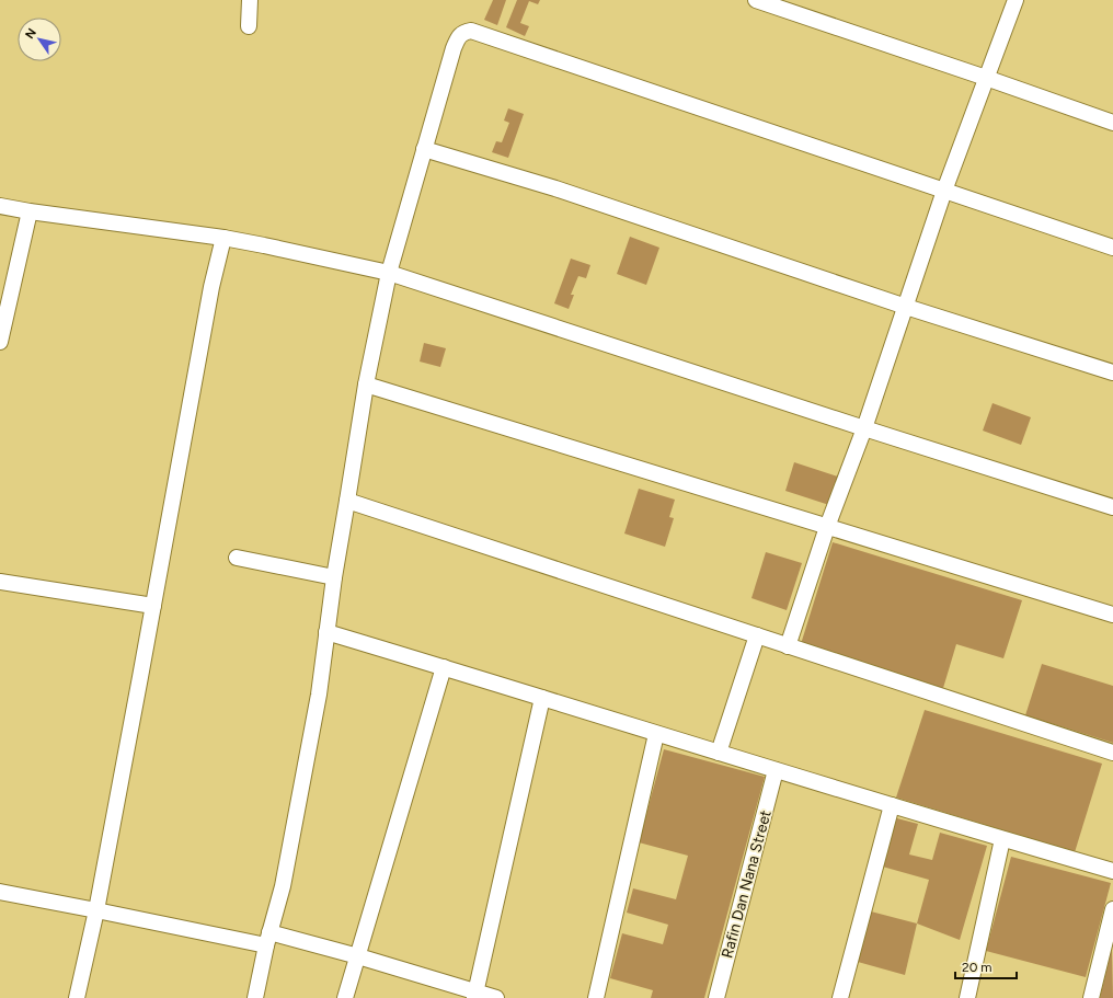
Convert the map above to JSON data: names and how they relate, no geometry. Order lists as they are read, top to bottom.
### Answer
{
  "streets": {
    "street": ["Rafin Dan Nana Street"]
  },
  "scale_bar": "20 m",
  "north": "top left"
}
